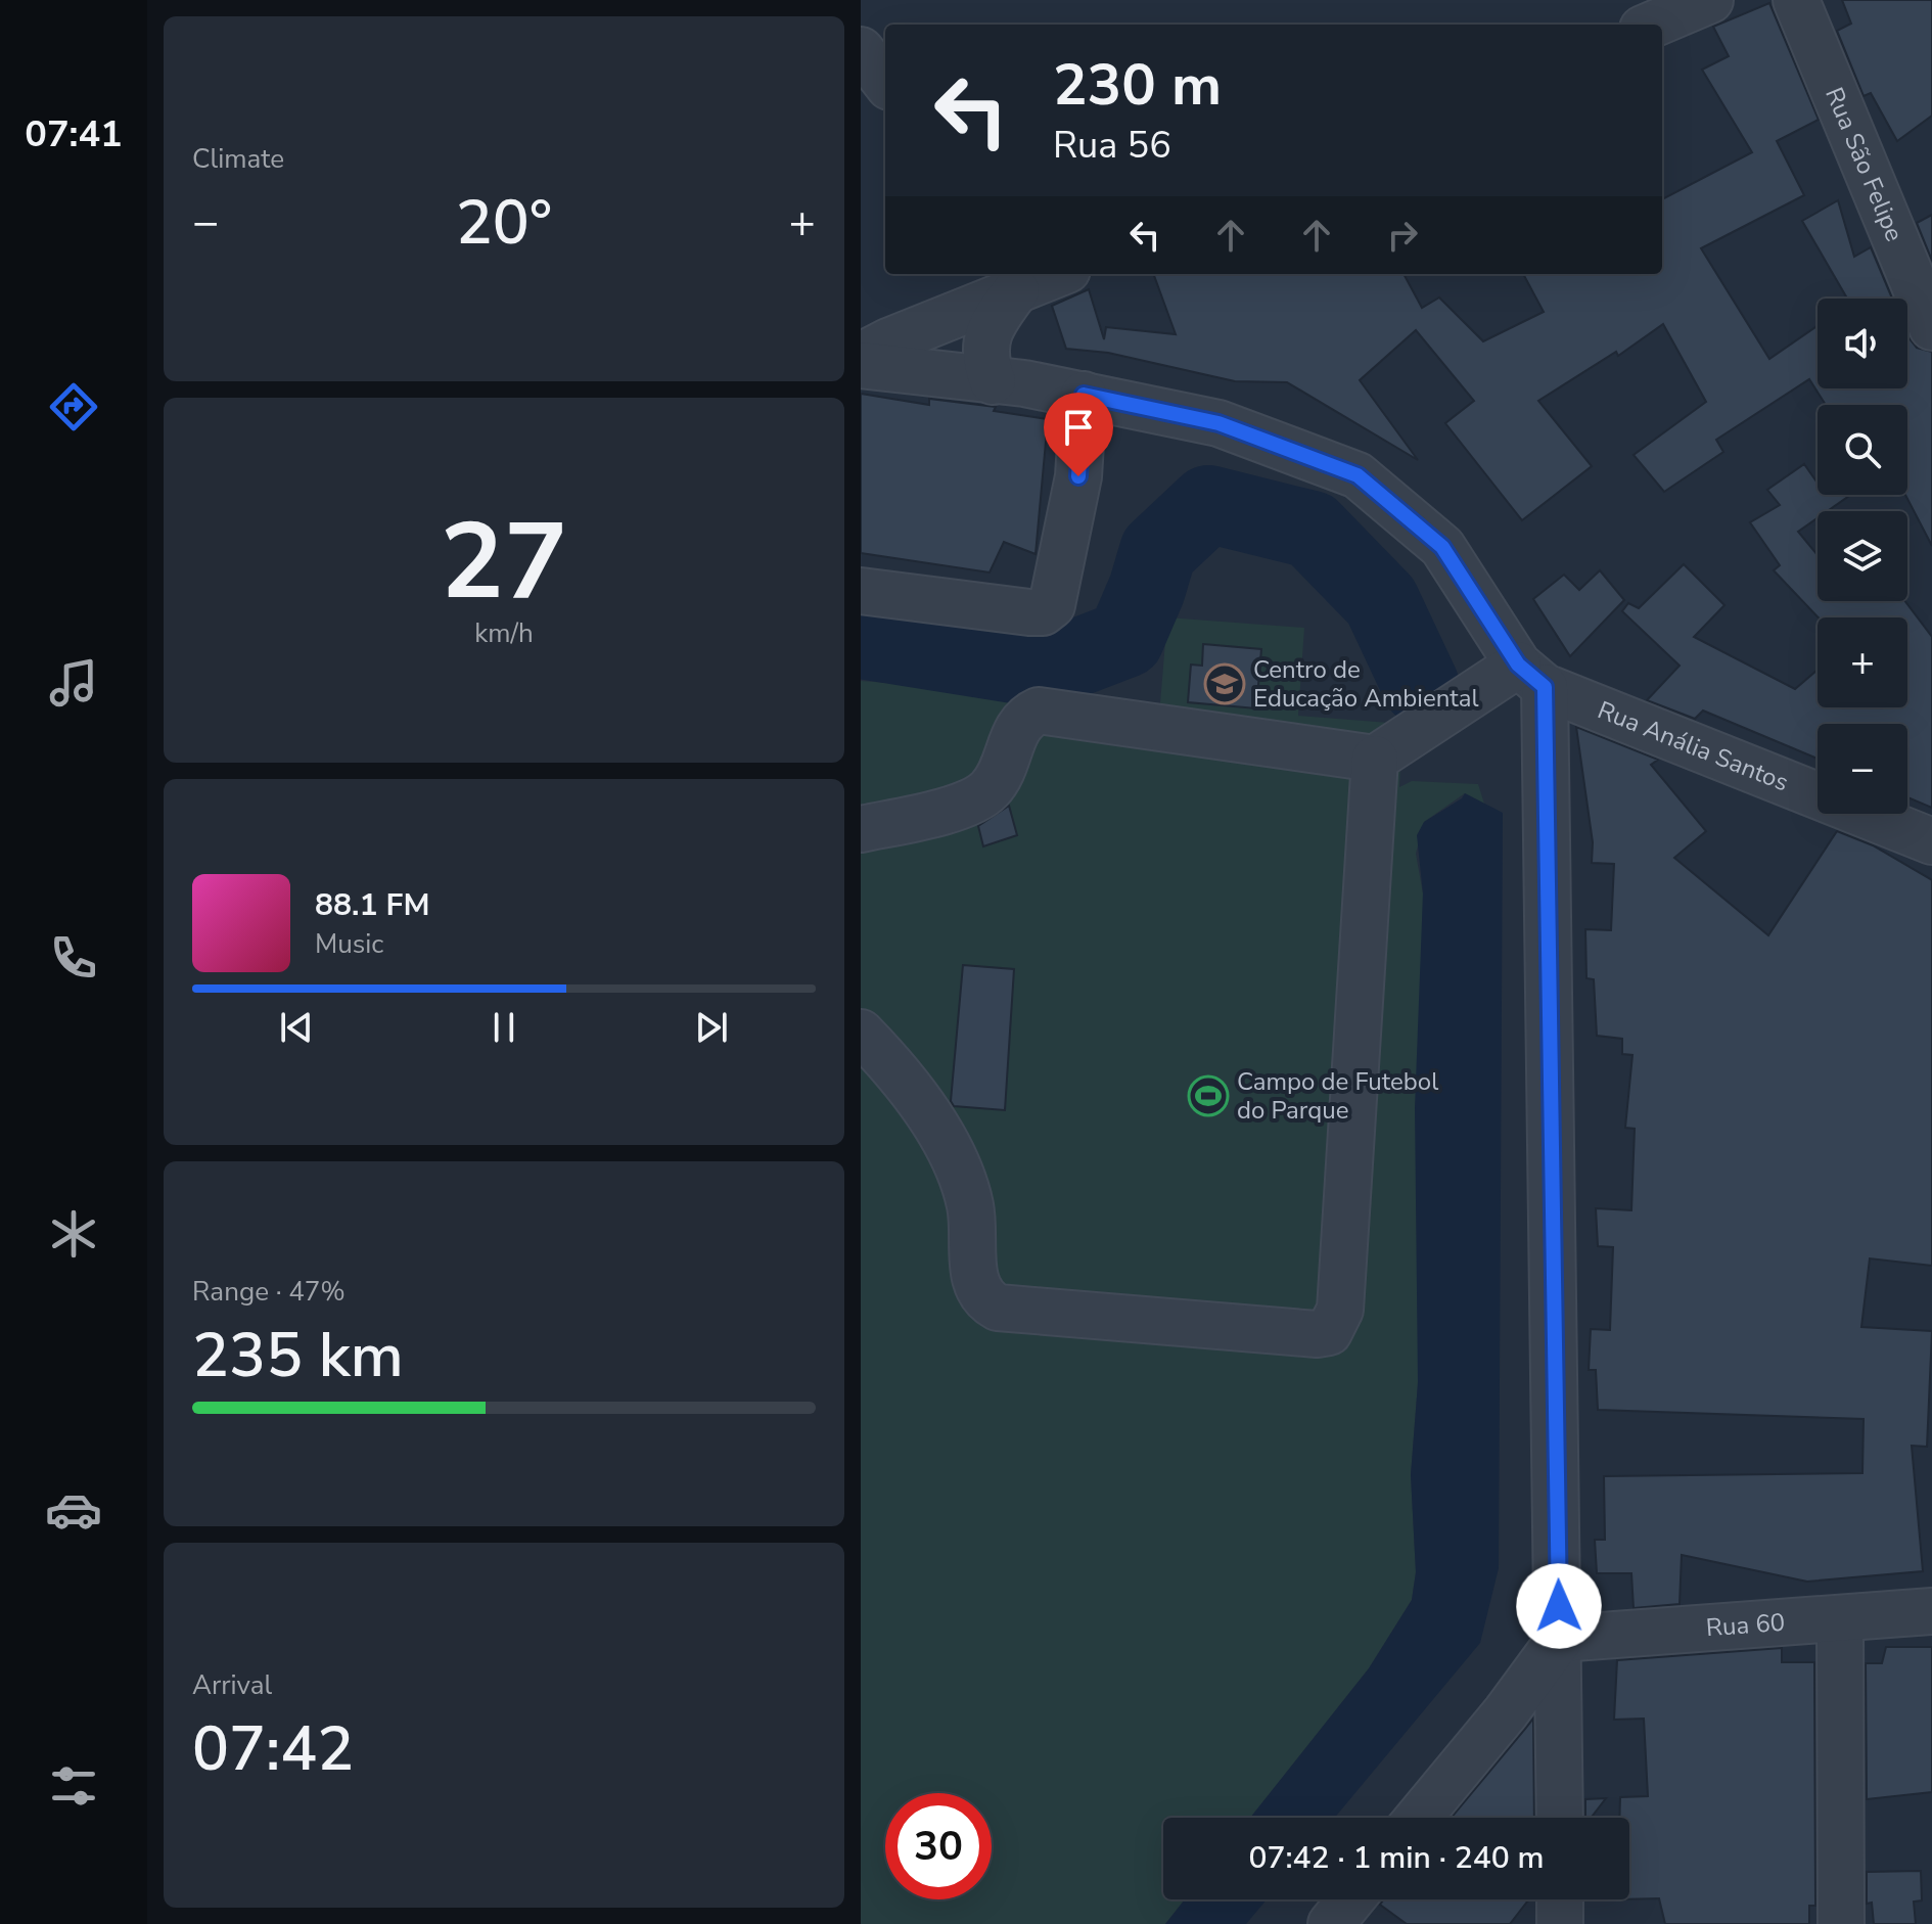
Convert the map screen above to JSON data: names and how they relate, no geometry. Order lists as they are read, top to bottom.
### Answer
{
  "streets": {
    "street": ["Rua São Felipe", "Rua Anália Santos", "Rua 60"]
  },
  "places": {
    "school or university": ["Centro de Educação Ambiental"],
    "sports": ["Campo de Futebol do Parque"]
  },
  "page": {
    "tabs": "07:41",
    "tile": [
      "Climate",
      ["27", "km/h"],
      ["Range · 47%", "235 km"],
      ["Arrival", "07:42"]
    ],
    "turn": ["230 m", "Rua 56"],
    "heat": ["−", "20°", "+"],
    "map_buttons": ["+", "−"],
    "song": ["88.1 FM", "Music"],
    "limit": "30",
    "trip": "07:42 · 1 min · 240 m"
  }
}
